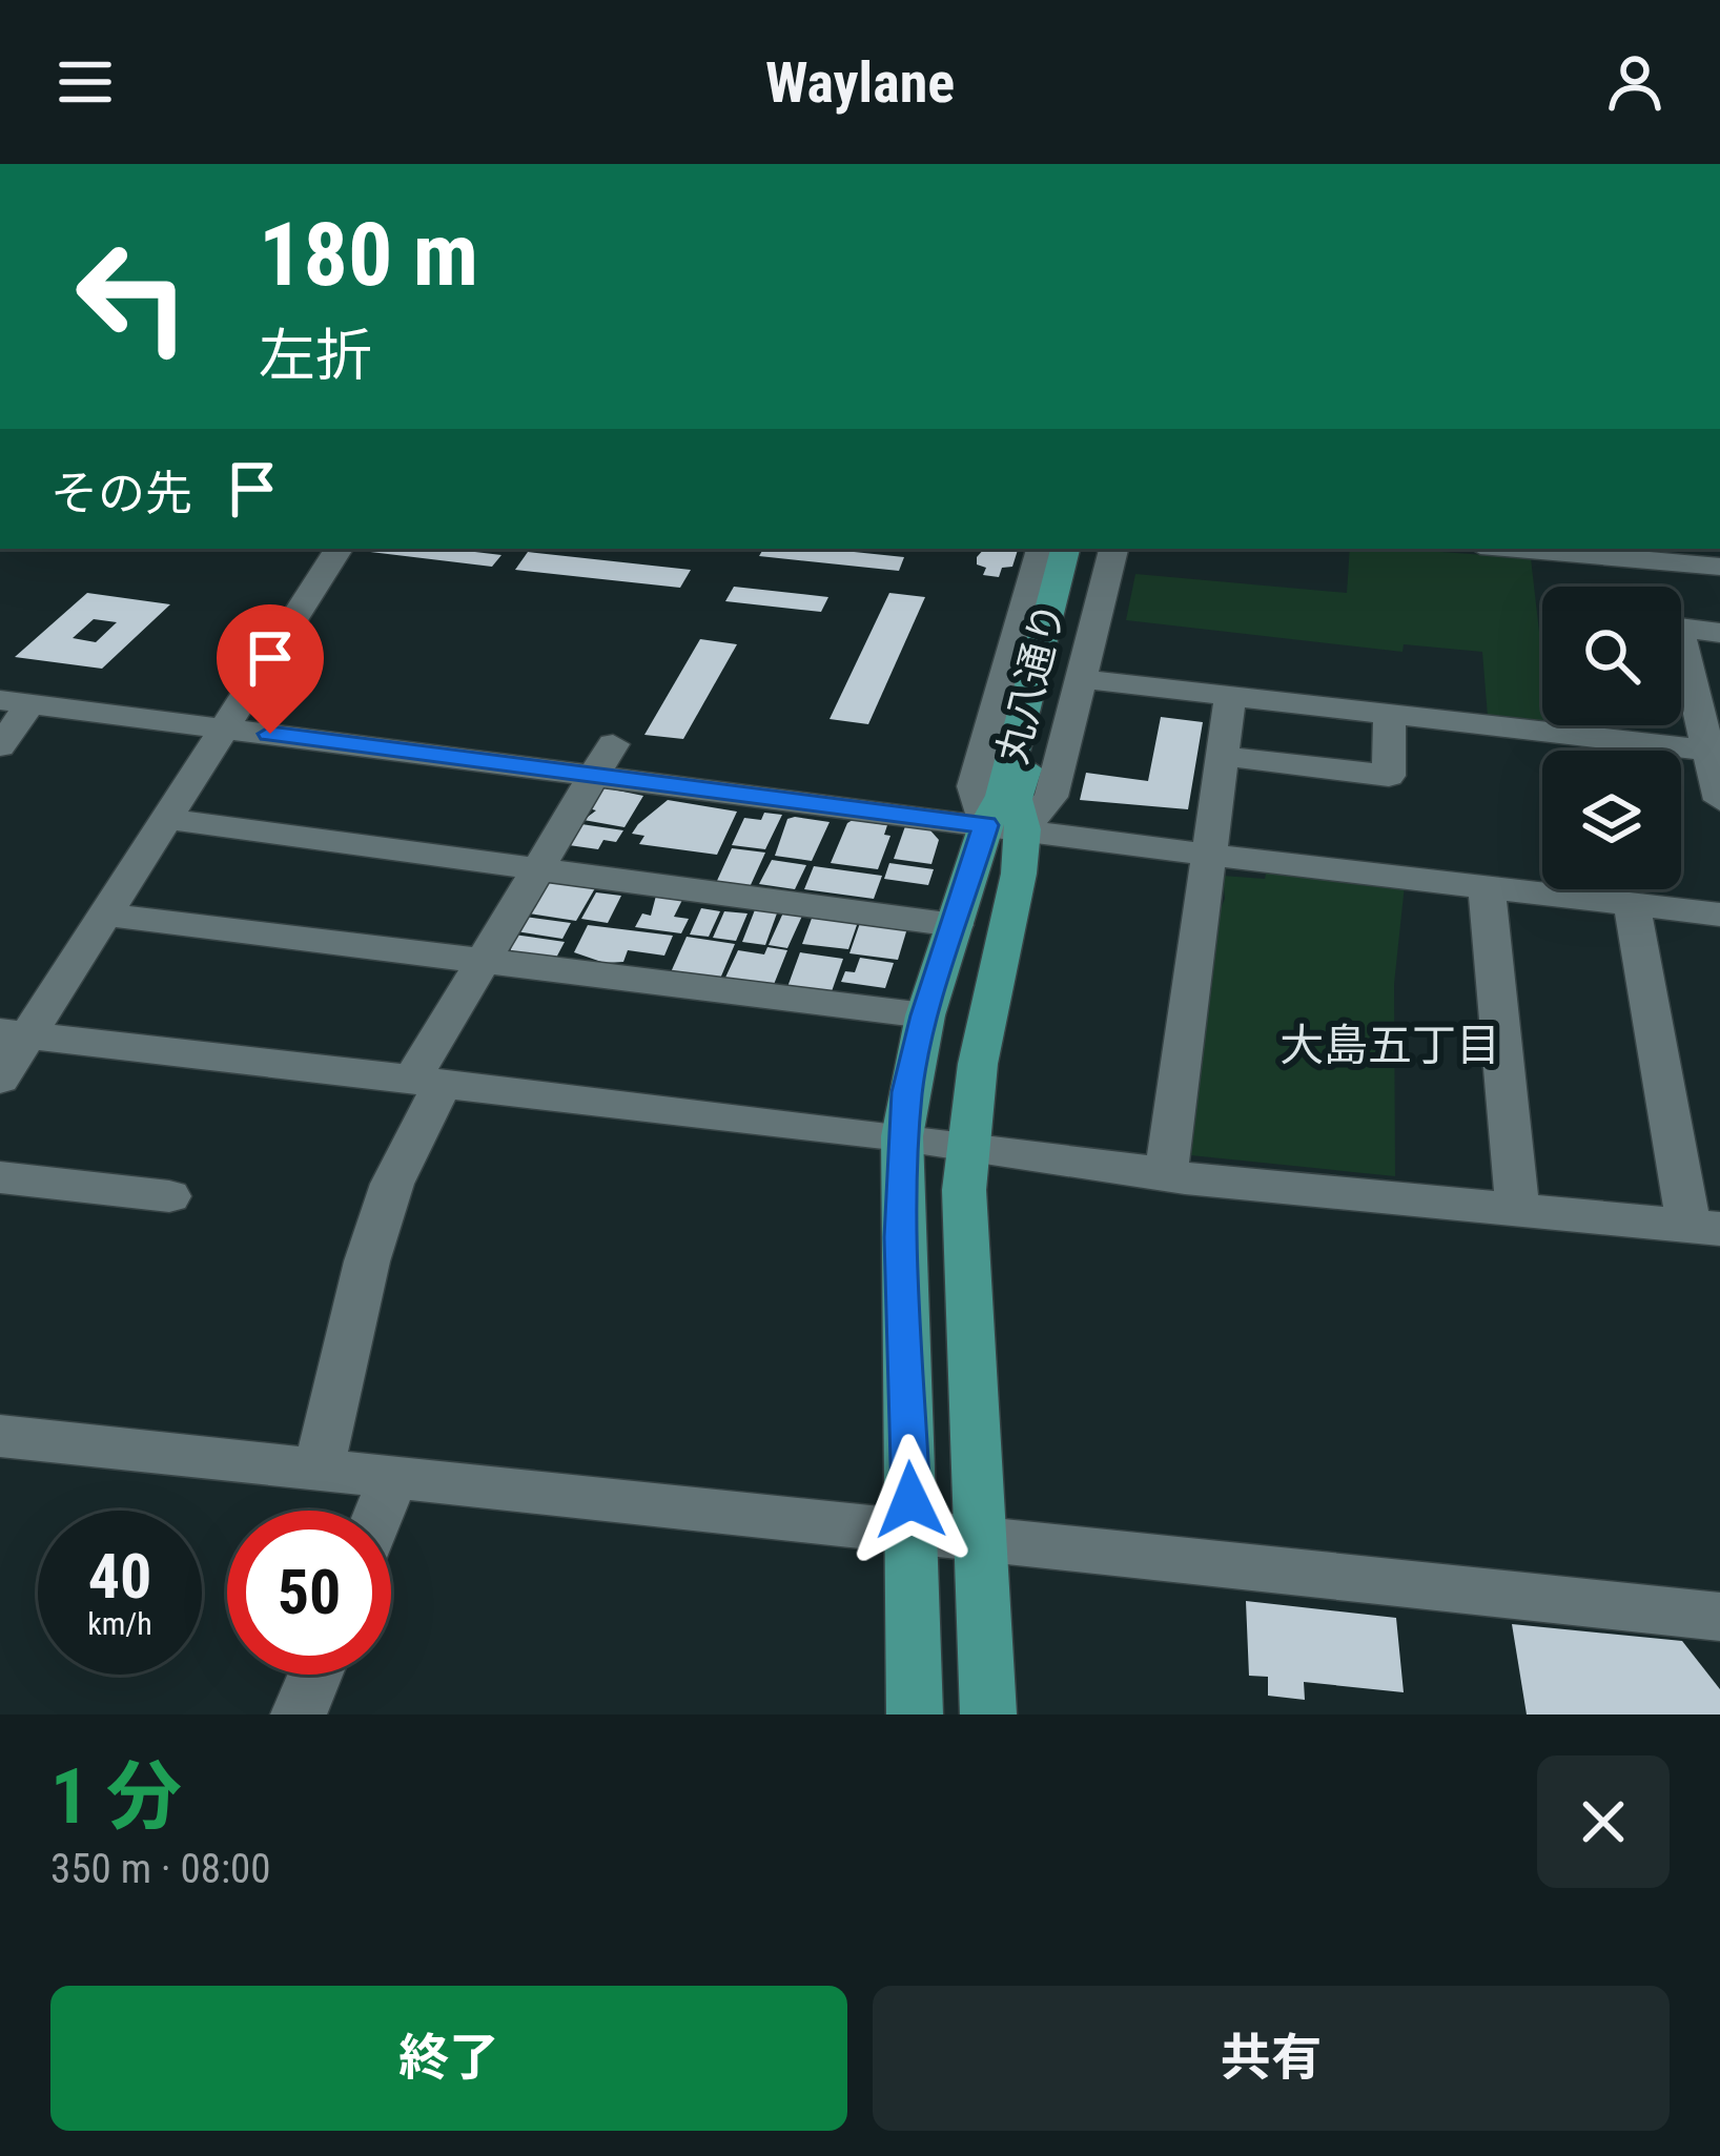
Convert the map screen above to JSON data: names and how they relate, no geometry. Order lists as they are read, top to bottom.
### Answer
{
  "streets": {
    "main road": ["丸八通り"]
  },
  "districts": ["大島五丁目"],
  "page": {
    "header": "Waylane",
    "turn": ["180 m", "左折"],
    "then": "その先",
    "speed": "40 km/h",
    "limit": "50",
    "heading": ["1 分", "350 m · 08:00"],
    "buttons": ["終了", "共有"]
  }
}
